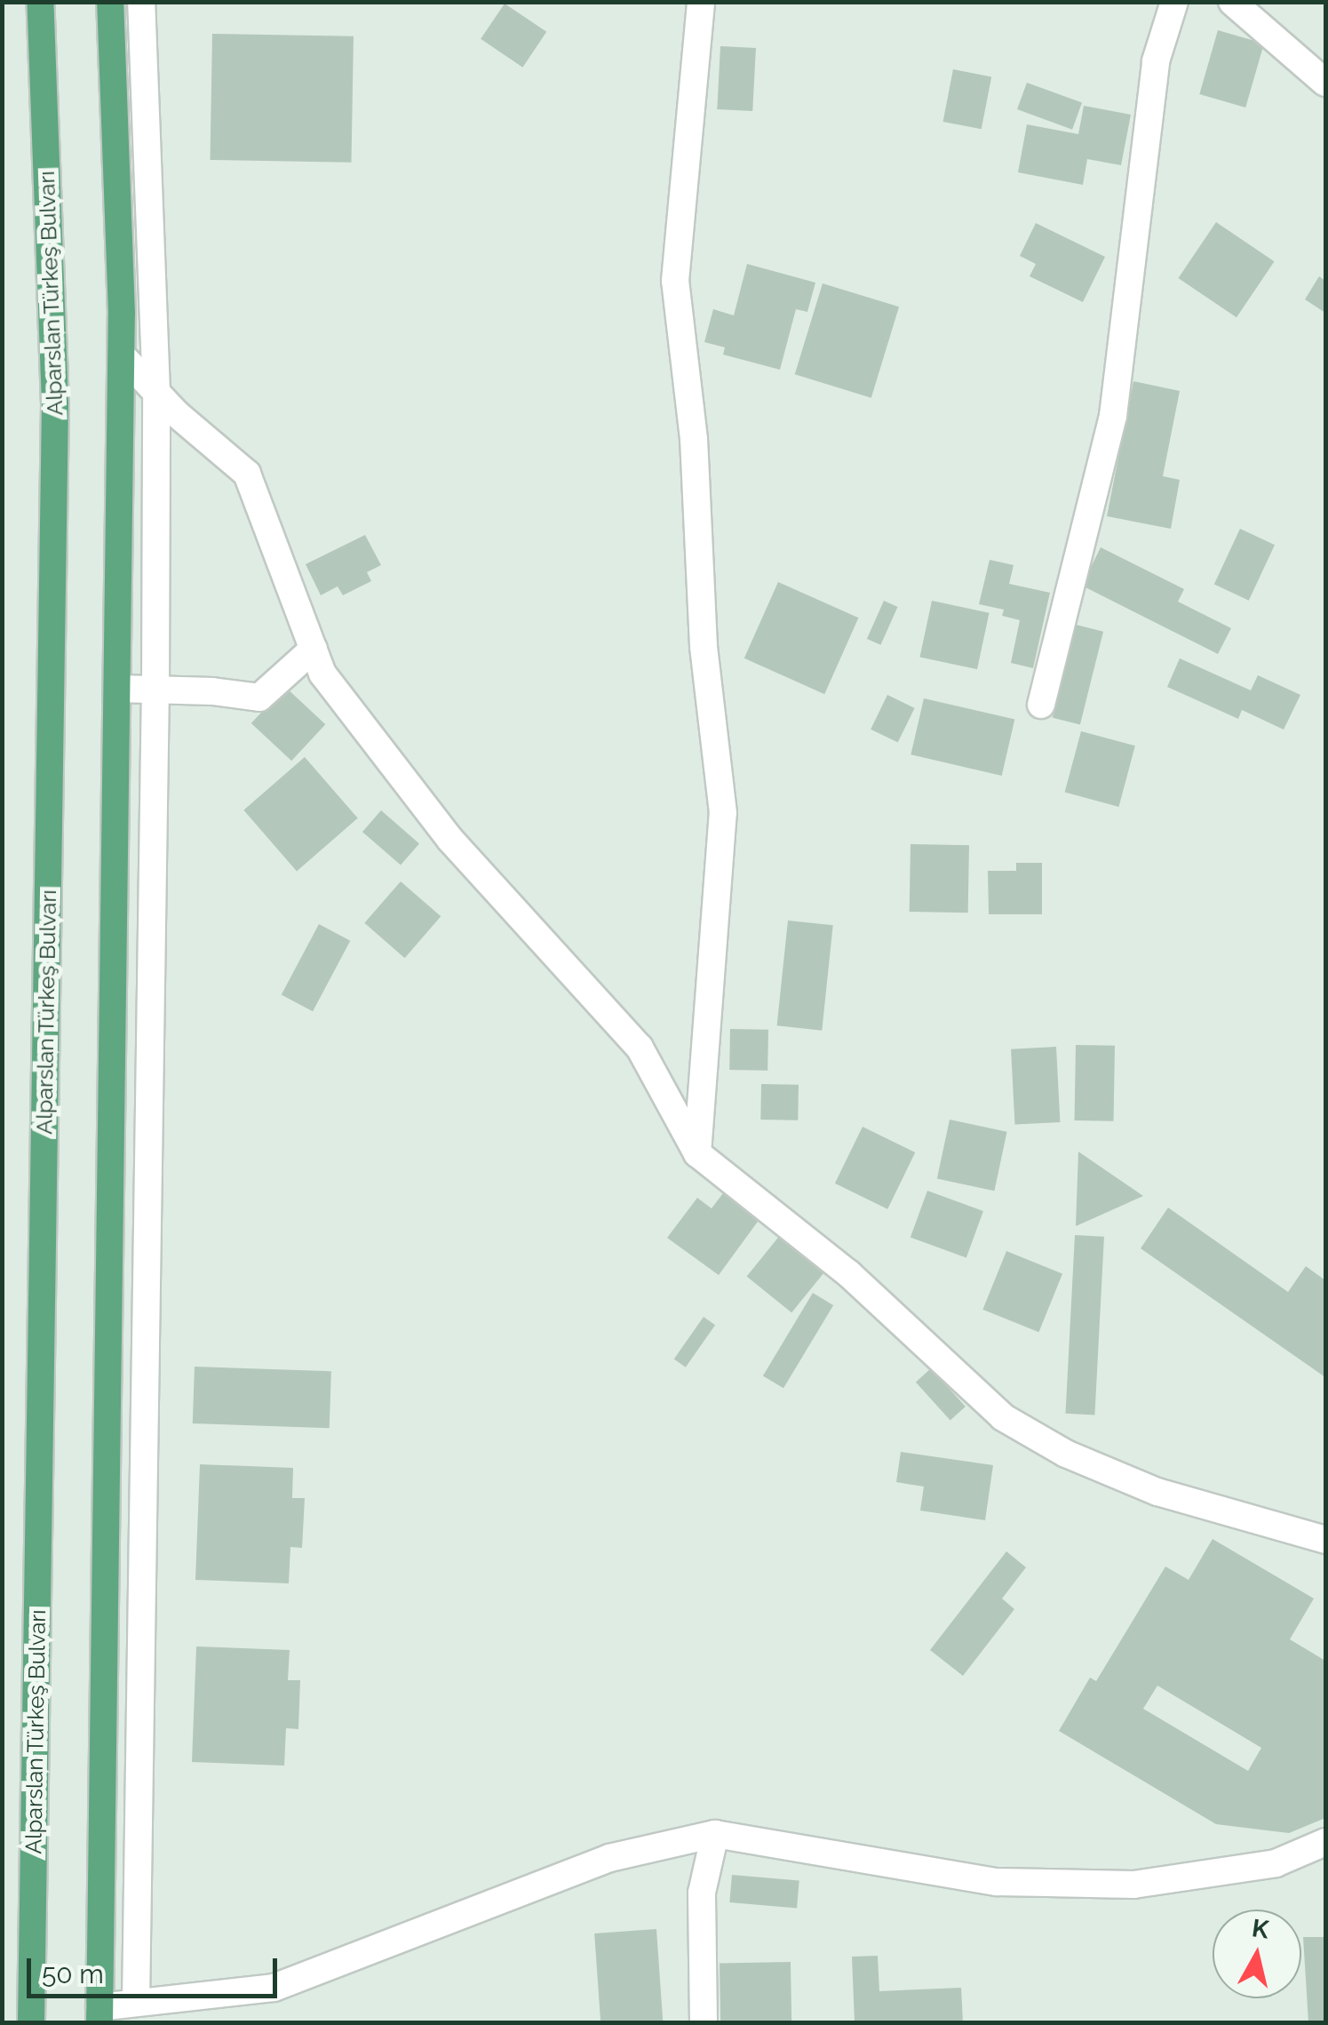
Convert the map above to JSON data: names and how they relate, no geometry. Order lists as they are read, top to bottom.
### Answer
{
  "streets": {
    "main road": ["Alparslan Türkeş Bulvarı"]
  },
  "scale_bar": "50 m",
  "north": "top"
}
